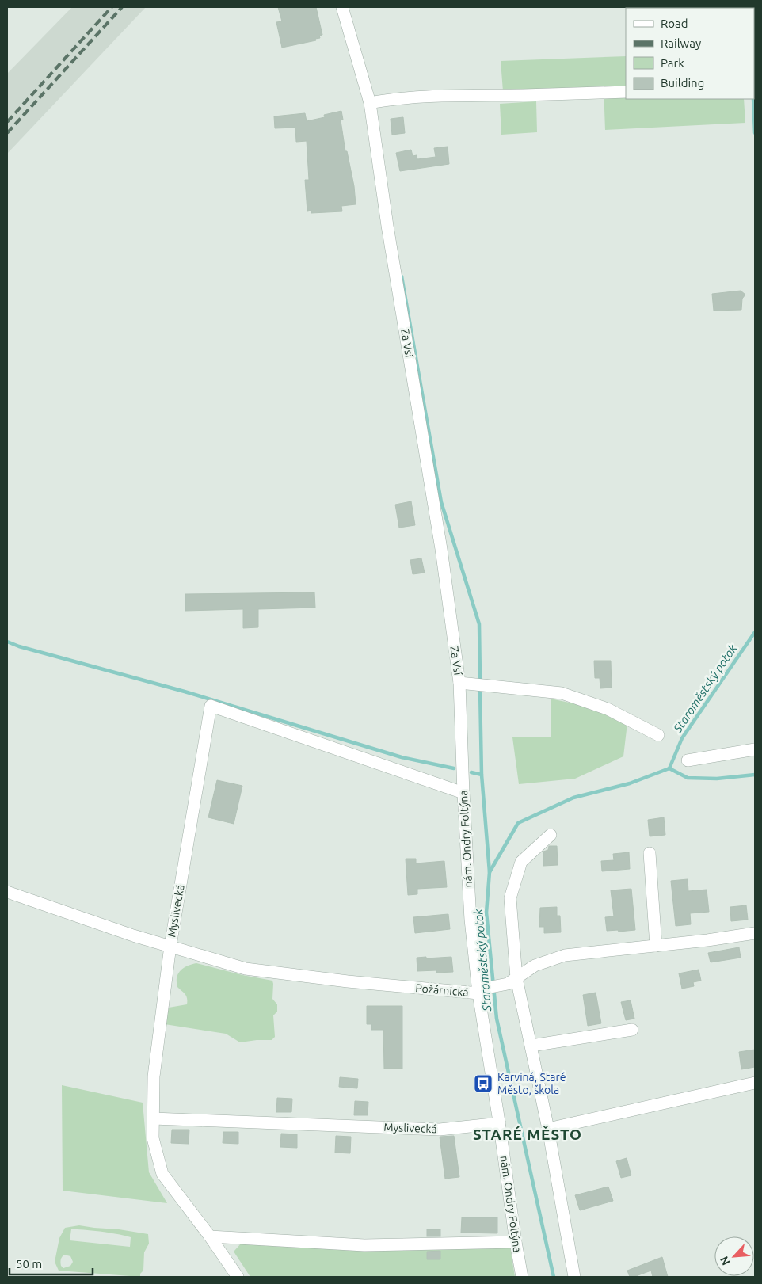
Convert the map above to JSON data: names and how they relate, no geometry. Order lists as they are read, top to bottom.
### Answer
{
  "streets": {
    "street": [
      "Za Vsí",
      "nám. Ondry Foltýna",
      "Myslivecká",
      "Požárnická"
    ]
  },
  "crossings": [
    ["Za Vsí", "nám. Ondry Foltýna"],
    ["nám. Ondry Foltýna", "Myslivecká"],
    ["nám. Ondry Foltýna", "Požárnická"],
    ["Myslivecká", "Požárnická"]
  ],
  "districts": ["STARÉ MĚSTO"],
  "water": ["Staroměstský potok"],
  "places": {
    "bus stop": ["Karviná, Staré Město, škola"]
  },
  "legend": [
    "Road",
    "Railway",
    "Park",
    "Building"
  ],
  "scale_bar": "50 m",
  "north": "bottom left"
}
